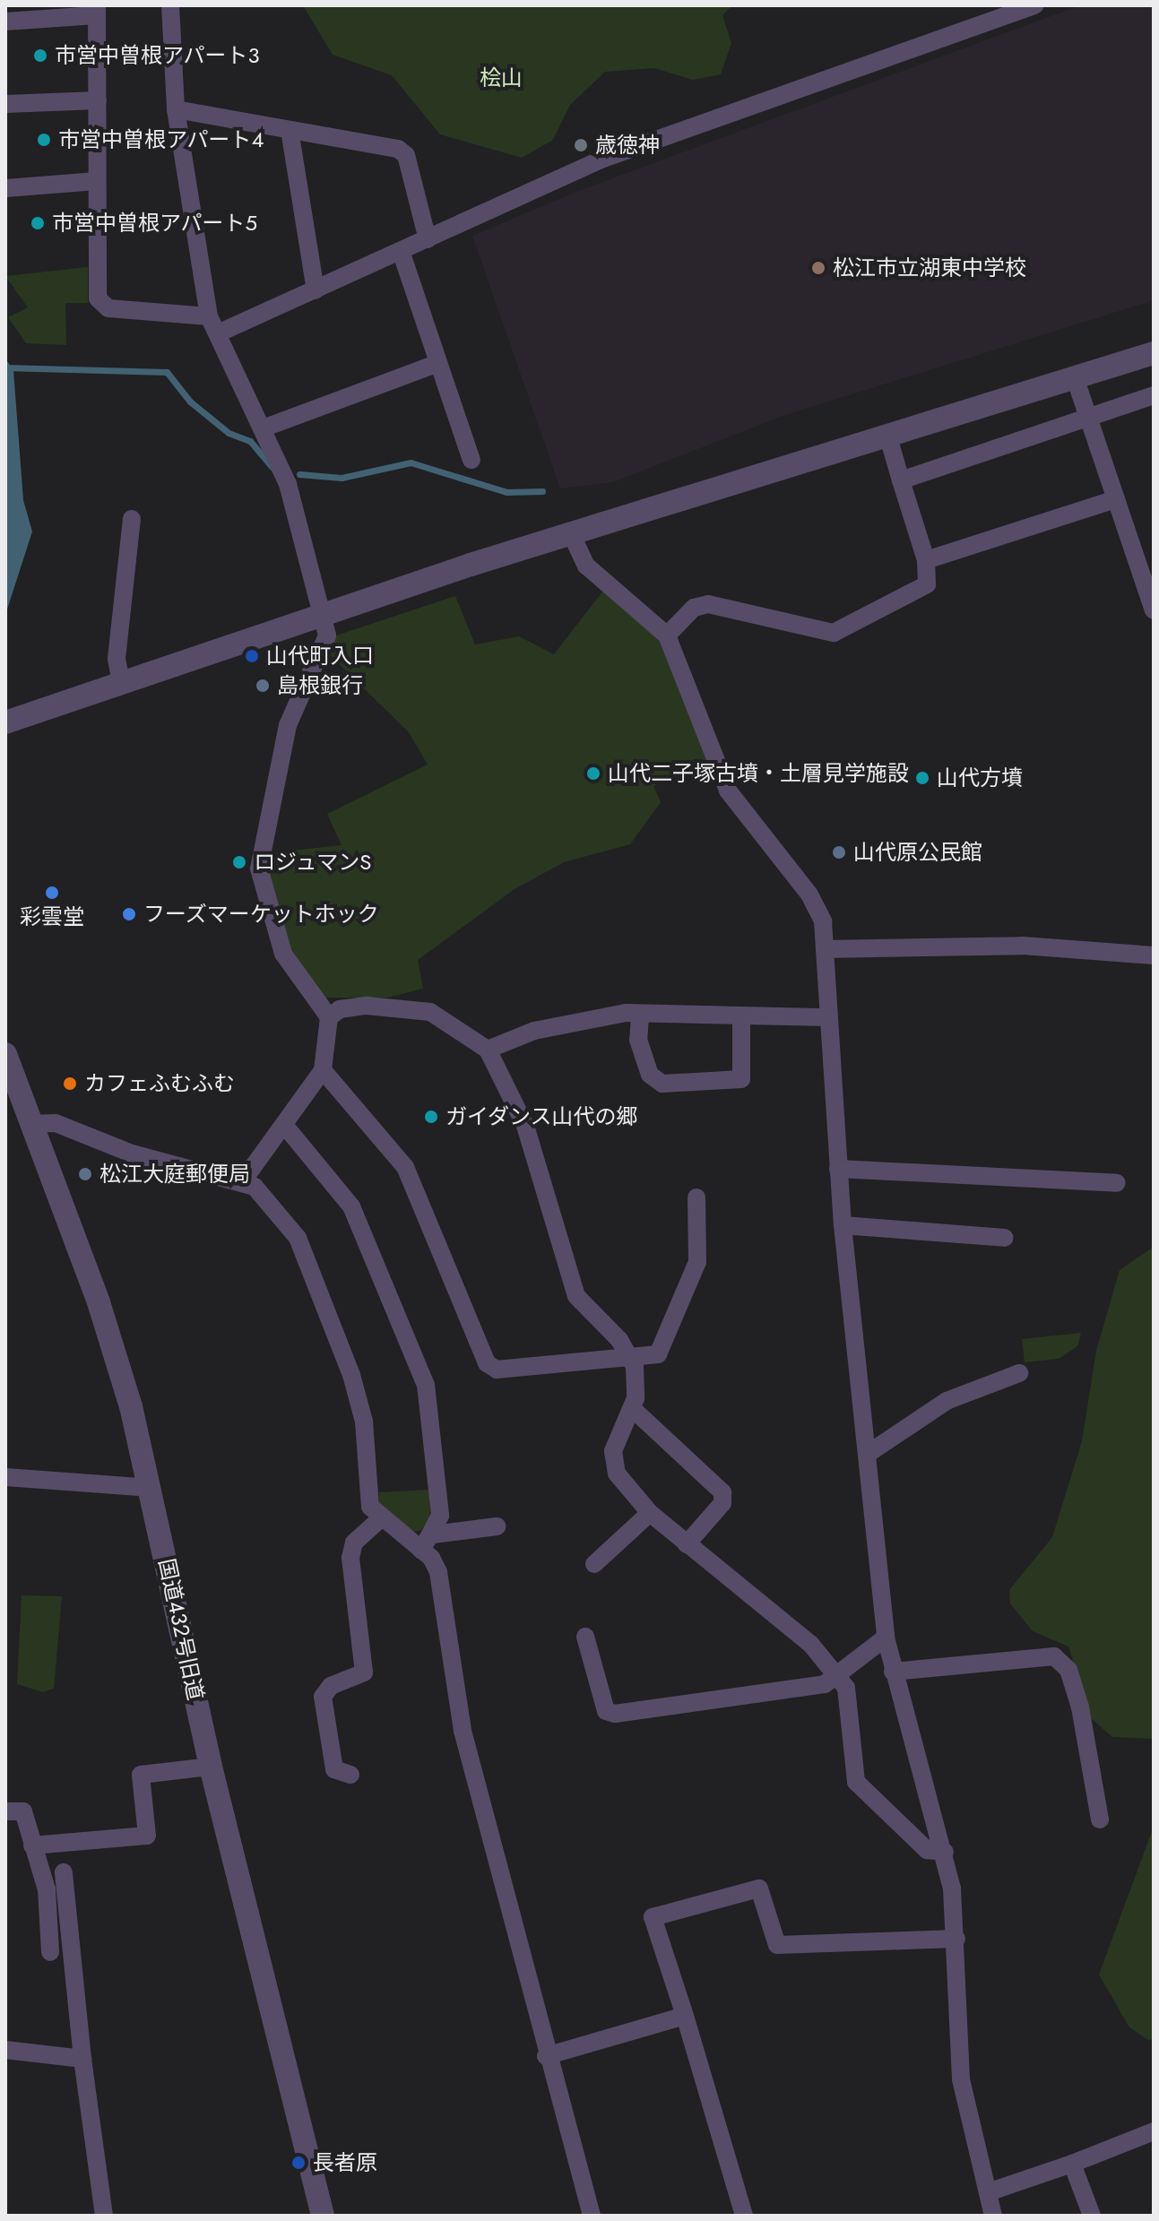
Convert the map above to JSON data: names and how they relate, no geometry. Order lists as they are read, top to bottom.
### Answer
{
  "streets": {
    "street": ["国道432号旧道"]
  },
  "parks": ["桧山"],
  "places": [
    "市営中曽根アパート3",
    "市営中曽根アパート4",
    "歳徳神",
    "市営中曽根アパート5",
    "松江市立湖東中学校",
    "山代町入口",
    "島根銀行",
    "山代二子塚古墳・土層見学施設",
    "山代方墳",
    "山代原公民館",
    "ロジュマンS",
    "彩雲堂",
    "フーズマーケットホック",
    "カフェふむふむ",
    "ガイダンス山代の郷",
    "松江大庭郵便局",
    "長者原"
  ]
}
